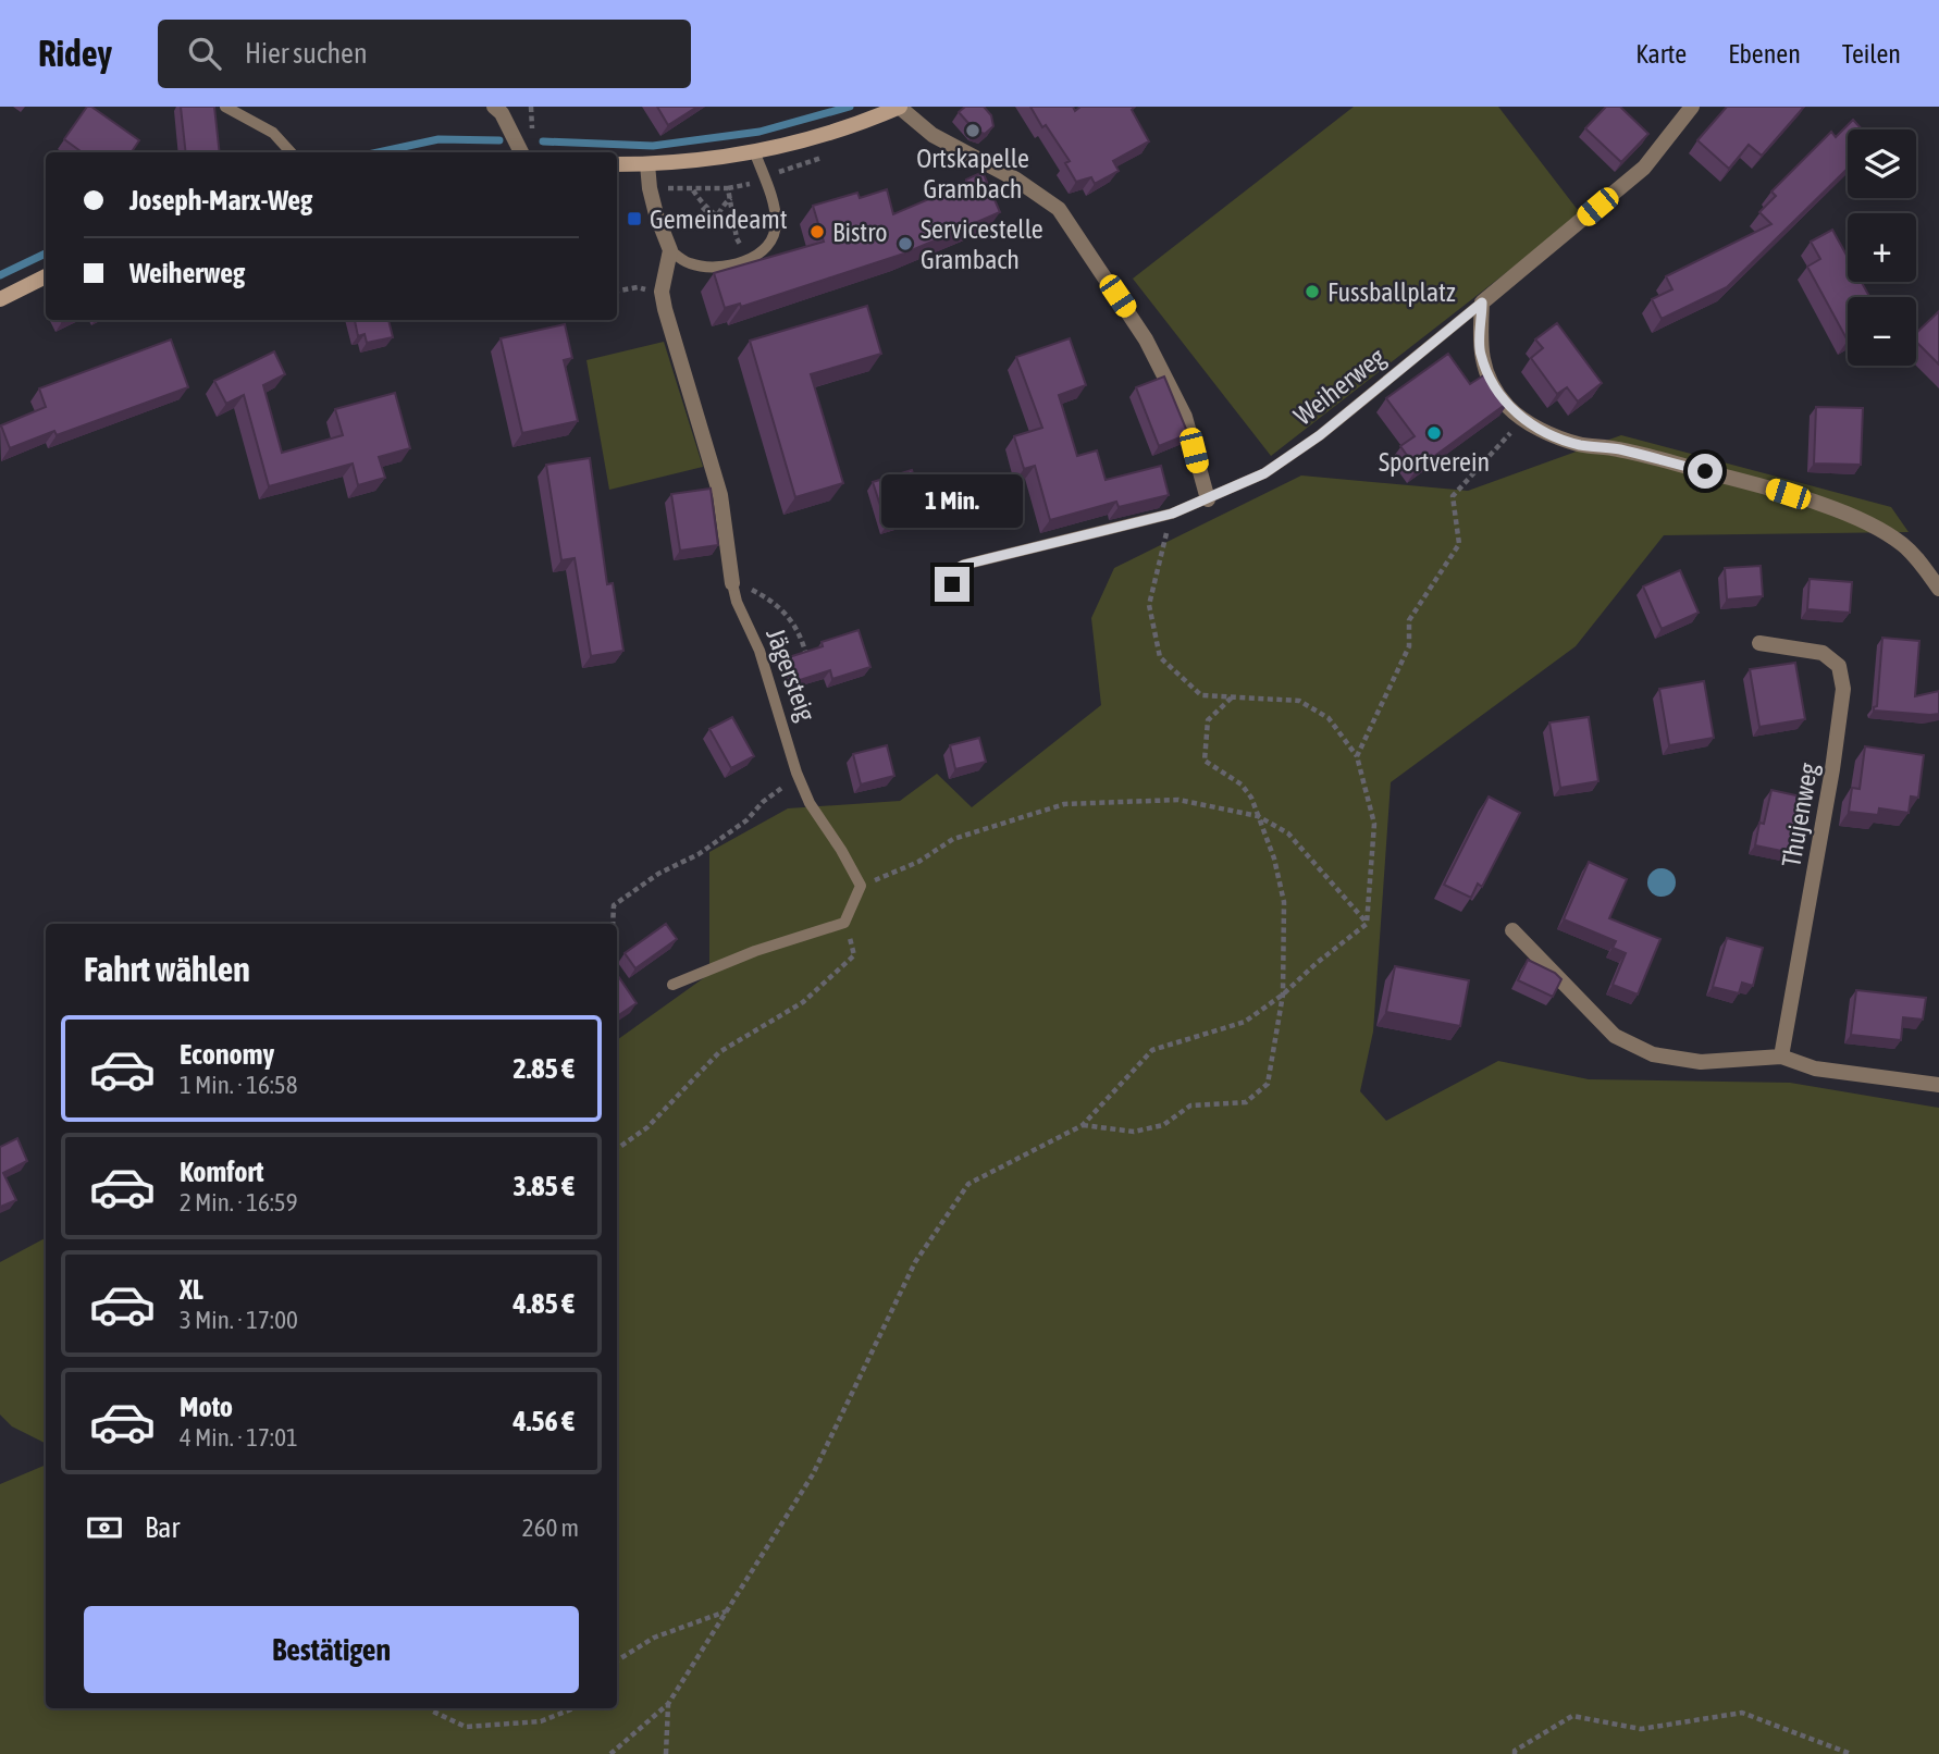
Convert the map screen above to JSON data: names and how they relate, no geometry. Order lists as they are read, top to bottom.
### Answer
{
  "streets": {
    "street": ["Weiherweg", "Jägersteig", "Thujenweg"]
  },
  "places": {
    "other": [
      "Ortskapelle Grambach",
      "Bistro",
      "Servicestelle Grambach",
      "Fussballplatz",
      "Sportverein"
    ],
    "transit": ["Gemeindeamt"]
  },
  "page": {
    "header": "Ridey",
    "search": "Hier suchen",
    "nav": ["Karte", "Ebenen", "Teilen"],
    "map_buttons": ["+", "−"],
    "banner": ["Joseph-Marx-Weg", "Weiherweg"],
    "bubble": "1 Min.",
    "heading": "Fahrt wählen",
    "list": [
      {
        "name": "Economy",
        "note": "1 Min. · 16:58",
        "value": "2.85 €"
      },
      {
        "name": "Komfort",
        "note": "2 Min. · 16:59",
        "value": "3.85 €"
      },
      {
        "name": "XL",
        "note": "3 Min. · 17:00",
        "value": "4.85 €"
      },
      {
        "name": "Moto",
        "note": "4 Min. · 17:01",
        "value": "4.56 €"
      }
    ],
    "pay": ["Bar", "260 m"],
    "buttons": "Bestätigen"
  }
}
